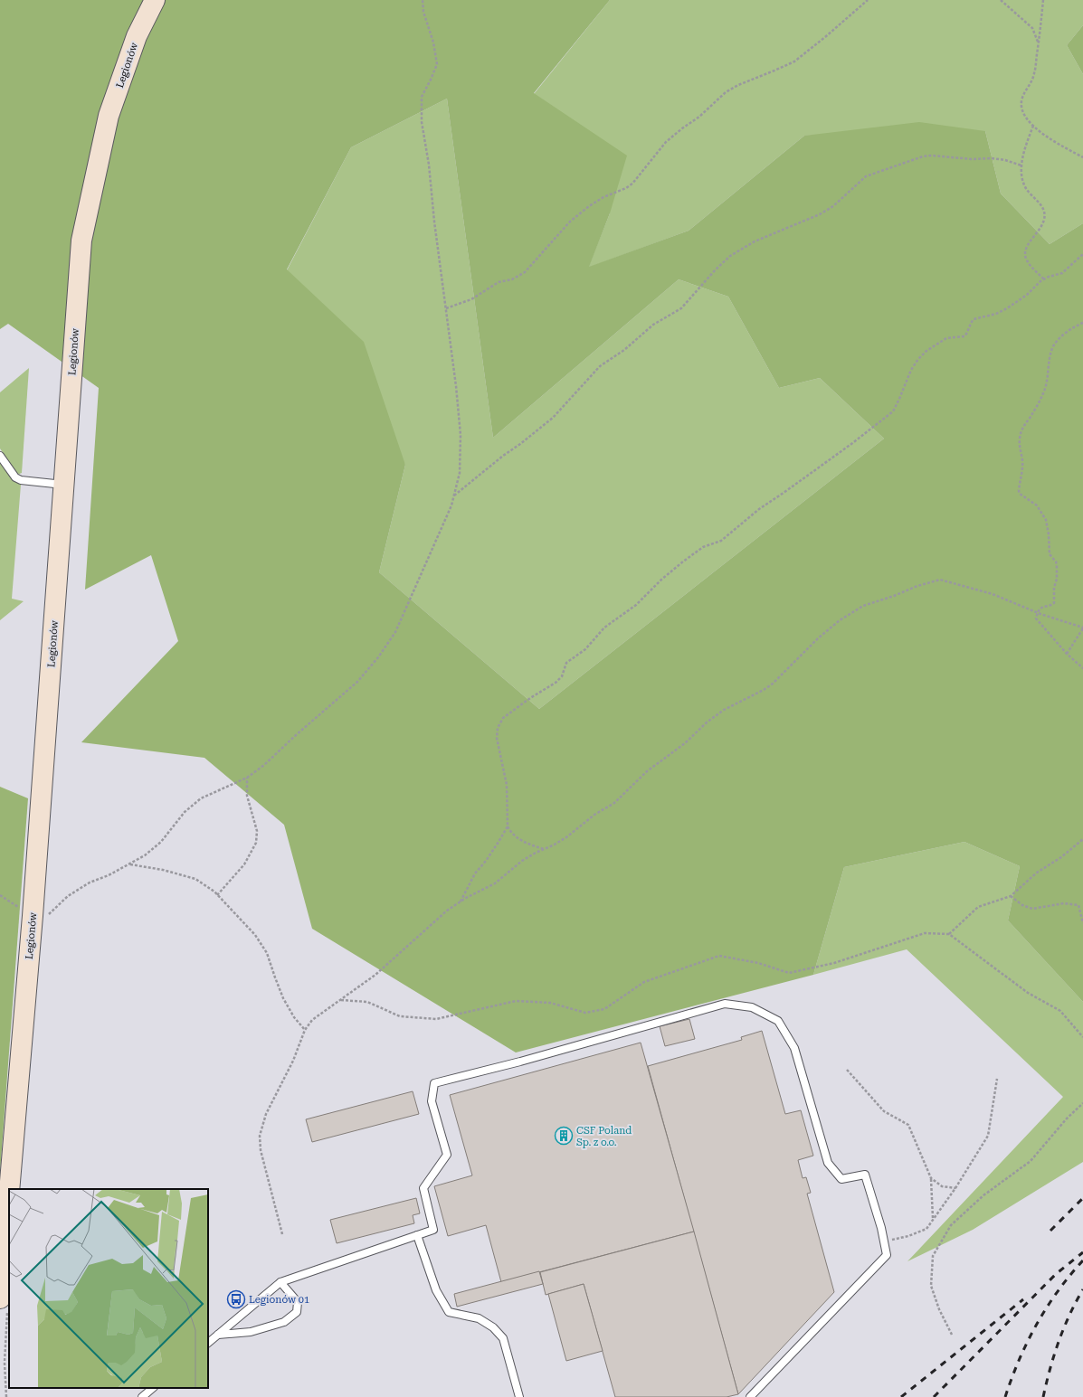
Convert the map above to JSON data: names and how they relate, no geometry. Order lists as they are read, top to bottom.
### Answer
{
  "streets": {
    "street": ["Legionów"]
  },
  "places": {
    "building": ["CSF Poland Sp. z o.o."],
    "bus stop": ["Legionów 01"]
  }
}
